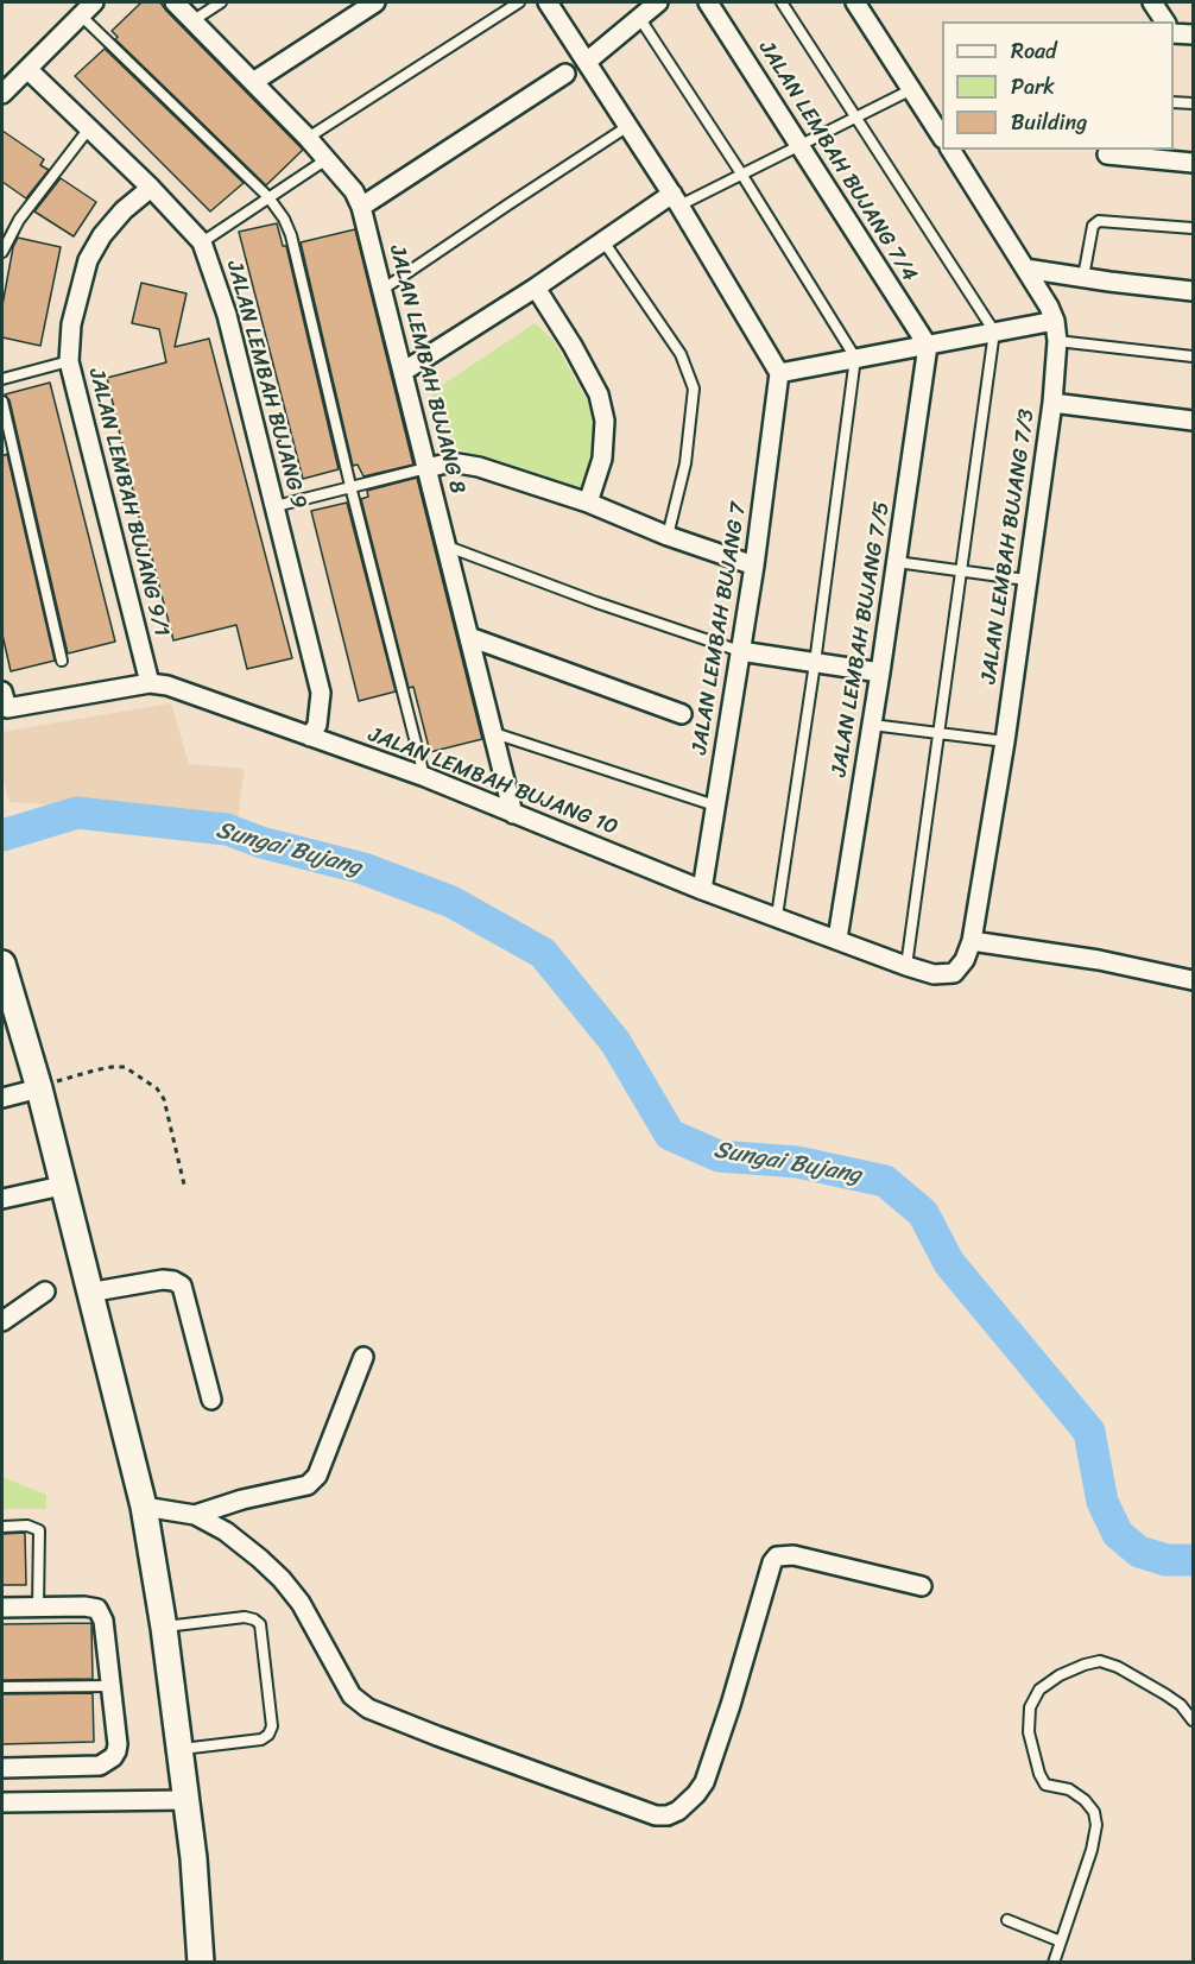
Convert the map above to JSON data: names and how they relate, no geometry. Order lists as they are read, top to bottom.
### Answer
{
  "streets": {
    "street": [
      "JALAN LEMBAH BUJANG 7/4",
      "JALAN LEMBAH BUJANG 8",
      "JALAN LEMBAH BUJANG 9",
      "JALAN LEMBAH BUJANG 9/1",
      "JALAN LEMBAH BUJANG 7/3",
      "JALAN LEMBAH BUJANG 7",
      "JALAN LEMBAH BUJANG 7/5",
      "JALAN LEMBAH BUJANG 10"
    ]
  },
  "crossings": [
    ["JALAN LEMBAH BUJANG 7/4", "JALAN LEMBAH BUJANG 7/5"],
    ["JALAN LEMBAH BUJANG 8", "JALAN LEMBAH BUJANG 10"],
    ["JALAN LEMBAH BUJANG 9", "JALAN LEMBAH BUJANG 9/1"],
    ["JALAN LEMBAH BUJANG 9", "JALAN LEMBAH BUJANG 10"],
    ["JALAN LEMBAH BUJANG 9/1", "JALAN LEMBAH BUJANG 10"],
    ["JALAN LEMBAH BUJANG 7/3", "JALAN LEMBAH BUJANG 10"],
    ["JALAN LEMBAH BUJANG 7", "JALAN LEMBAH BUJANG 10"],
    ["JALAN LEMBAH BUJANG 7/5", "JALAN LEMBAH BUJANG 10"]
  ],
  "water": ["Sungai Bujang"],
  "legend": ["Road", "Park", "Building"]
}
